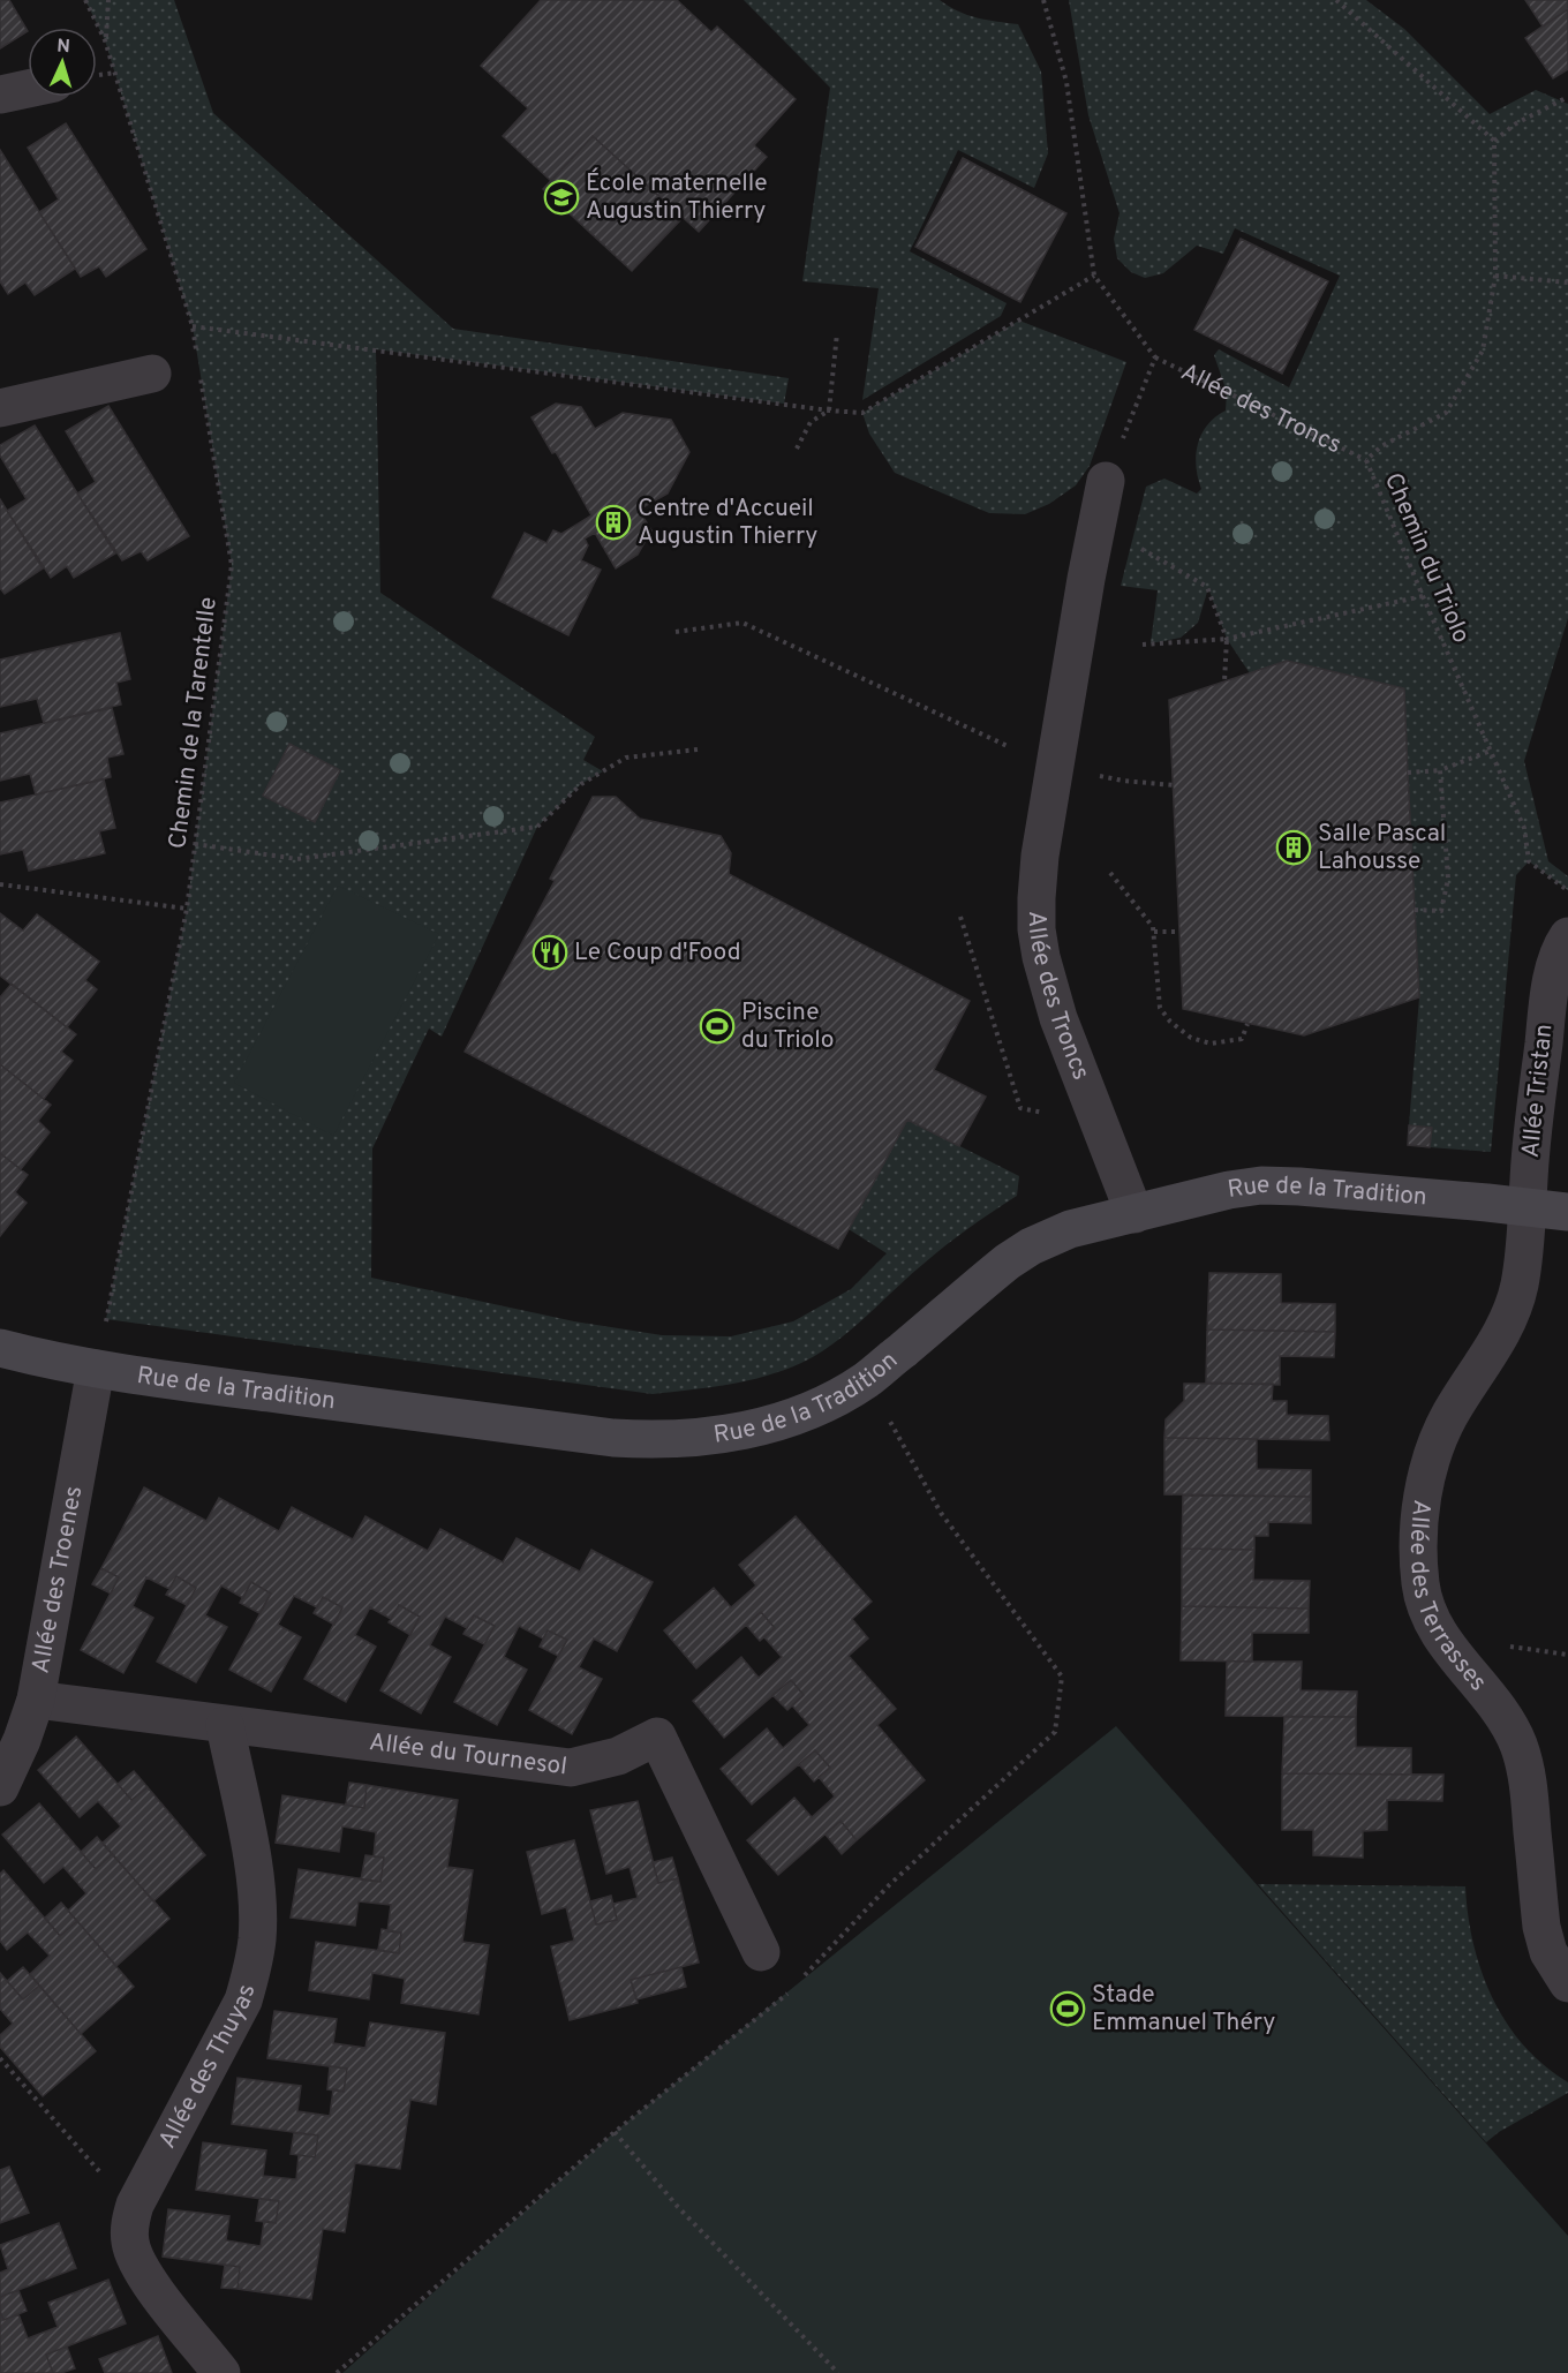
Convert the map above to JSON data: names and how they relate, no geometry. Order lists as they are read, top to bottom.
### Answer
{
  "streets": {
    "street": [
      "Allée des Troncs",
      "Allée Tristan",
      "Rue de la Tradition",
      "Allée des Troenes",
      "Allée des Terrasses",
      "Allée du Tournesol",
      "Allée des Thuyas"
    ],
    "path": ["Chemin du Triolo", "Chemin de la Tarentelle"]
  },
  "crossings": [
    ["Allée des Troncs", "Chemin du Triolo"],
    ["Allée des Troncs", "Rue de la Tradition"],
    ["Allée Tristan", "Rue de la Tradition"],
    ["Allée Tristan", "Allée des Terrasses"],
    ["Rue de la Tradition", "Allée des Troenes"],
    ["Rue de la Tradition", "Allée des Terrasses"],
    ["Allée des Troenes", "Allée du Tournesol"],
    ["Allée du Tournesol", "Allée des Thuyas"]
  ],
  "places": {
    "school or university": ["École maternelle Augustin Thierry"],
    "building": ["Centre d'Accueil Augustin Thierry", "Salle Pascal Lahousse"],
    "restaurant": ["Le Coup d'Food"],
    "sports": ["Piscine du Triolo", "Stade Emmanuel Théry"]
  },
  "north": "top"
}
